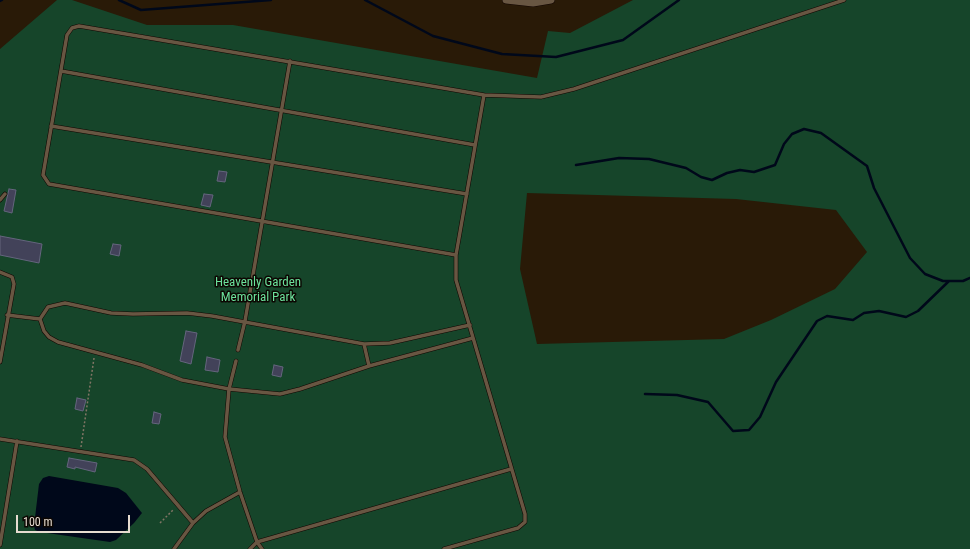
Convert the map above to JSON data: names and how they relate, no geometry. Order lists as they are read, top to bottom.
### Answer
{
  "parks": ["Heavenly Garden Memorial Park"],
  "scale_bar": "100 m"
}
